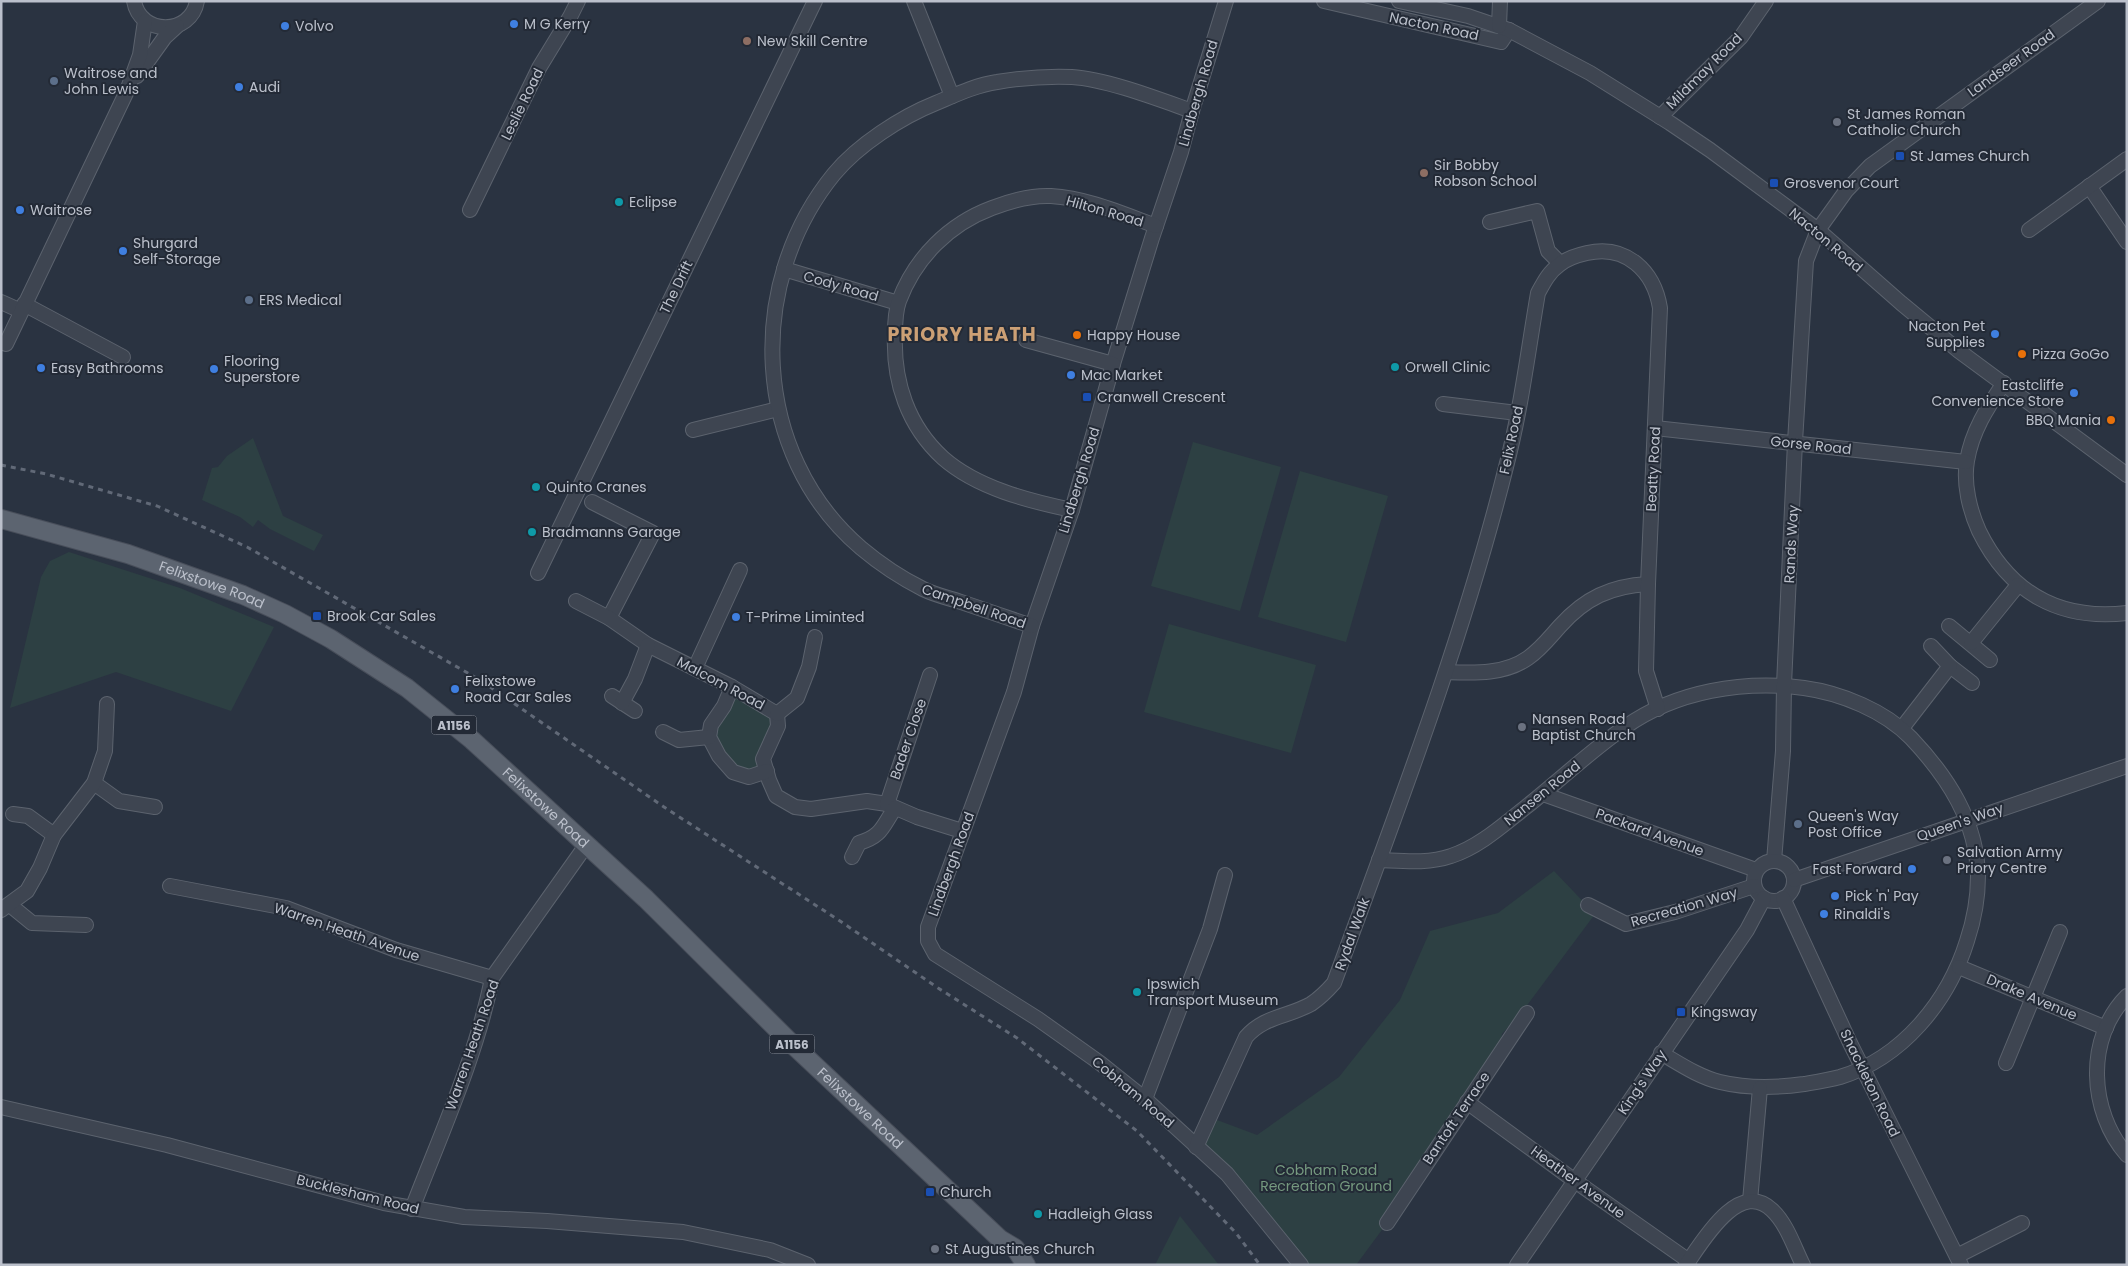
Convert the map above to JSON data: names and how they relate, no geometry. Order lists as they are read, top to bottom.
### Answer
{
  "streets": {
    "main road": ["Felixstowe Road", "A1156"],
    "street": [
      "Nacton Road",
      "Landseer Road",
      "Mildmay Road",
      "Lindbergh Road",
      "Leslie Road",
      "Hilton Road",
      "Cody Road",
      "The Drift",
      "Felix Road",
      "Gorse Road",
      "Beatty Road",
      "Rands Way",
      "Campbell Road",
      "Malcom Road",
      "Bader Close",
      "Nansen Road",
      "Queen's Way",
      "Packard Avenue",
      "Recreation Way",
      "Warren Heath Avenue",
      "Rydal Walk",
      "Drake Avenue",
      "Warren Heath Road",
      "King's Way",
      "Shackleton Road",
      "Cobham Road",
      "Bantoft Terrace",
      "Heather Avenue",
      "Bucklesham Road"
    ]
  },
  "crossings": [
    ["Nacton Road", "Landseer Road"],
    ["Nacton Road", "Mildmay Road"],
    ["Nacton Road", "Rands Way"],
    ["Landseer Road", "Rands Way"],
    ["Lindbergh Road", "Hilton Road"],
    ["Lindbergh Road", "Campbell Road"],
    ["Lindbergh Road", "Malcom Road"],
    ["Lindbergh Road", "Cobham Road"],
    ["Hilton Road", "Cody Road"],
    ["Cody Road", "Campbell Road"],
    ["Felix Road", "Beatty Road"],
    ["Felix Road", "Rydal Walk"],
    ["Gorse Road", "Beatty Road"],
    ["Gorse Road", "Rands Way"],
    ["Beatty Road", "Nansen Road"],
    ["Rands Way", "Nansen Road"],
    ["Rands Way", "Queen's Way"],
    ["Rands Way", "Packard Avenue"],
    ["Rands Way", "Recreation Way"],
    ["Rands Way", "King's Way"],
    ["Rands Way", "Shackleton Road"],
    ["Felixstowe Road", "Warren Heath Road"],
    ["Malcom Road", "Bader Close"],
    ["Nansen Road", "Queen's Way"],
    ["Nansen Road", "Packard Avenue"],
    ["Nansen Road", "Rydal Walk"],
    ["Nansen Road", "Drake Avenue"],
    ["Nansen Road", "King's Way"],
    ["Nansen Road", "Shackleton Road"],
    ["Queen's Way", "Packard Avenue"],
    ["Queen's Way", "Recreation Way"],
    ["Queen's Way", "King's Way"],
    ["Queen's Way", "Shackleton Road"],
    ["Packard Avenue", "Recreation Way"],
    ["Packard Avenue", "King's Way"],
    ["Packard Avenue", "Shackleton Road"],
    ["Recreation Way", "King's Way"],
    ["Recreation Way", "Shackleton Road"],
    ["Warren Heath Avenue", "Warren Heath Road"],
    ["Rydal Walk", "Cobham Road"],
    ["Warren Heath Road", "Bucklesham Road"],
    ["King's Way", "Shackleton Road"],
    ["King's Way", "Heather Avenue"],
    ["Bantoft Terrace", "Heather Avenue"]
  ],
  "districts": ["PRIORY HEATH"],
  "parks": ["Cobham Road Recreation Ground"],
  "places": {
    "other": [
      "M G Kerry",
      "Volvo",
      "New Skill Centre",
      "Waitrose and John Lewis",
      "Audi",
      "St James Roman Catholic Church",
      "Sir Bobby Robson School",
      "Eclipse",
      "Waitrose",
      "Shurgard Self-Storage",
      "ERS Medical",
      "Nacton Pet Supplies",
      "Happy House",
      "Pizza GoGo",
      "Orwell Clinic",
      "Easy Bathrooms",
      "Flooring Superstore",
      "Mac Market",
      "Eastcliffe Convenience Store",
      "BBQ Mania",
      "Quinto Cranes",
      "Bradmanns Garage",
      "T-Prime Liminted",
      "Felixstowe Road Car Sales",
      "Nansen Road Baptist Church",
      "Queen's Way Post Office",
      "Salvation Army Priory Centre",
      "Fast Forward",
      "Pick 'n' Pay",
      "Rinaldi's",
      "Ipswich Transport Museum",
      "Hadleigh Glass",
      "St Augustines Church"
    ],
    "transit": [
      "St James Church",
      "Grosvenor Court",
      "Cranwell Crescent",
      "Brook Car Sales",
      "Kingsway",
      "Church"
    ]
  }
}
